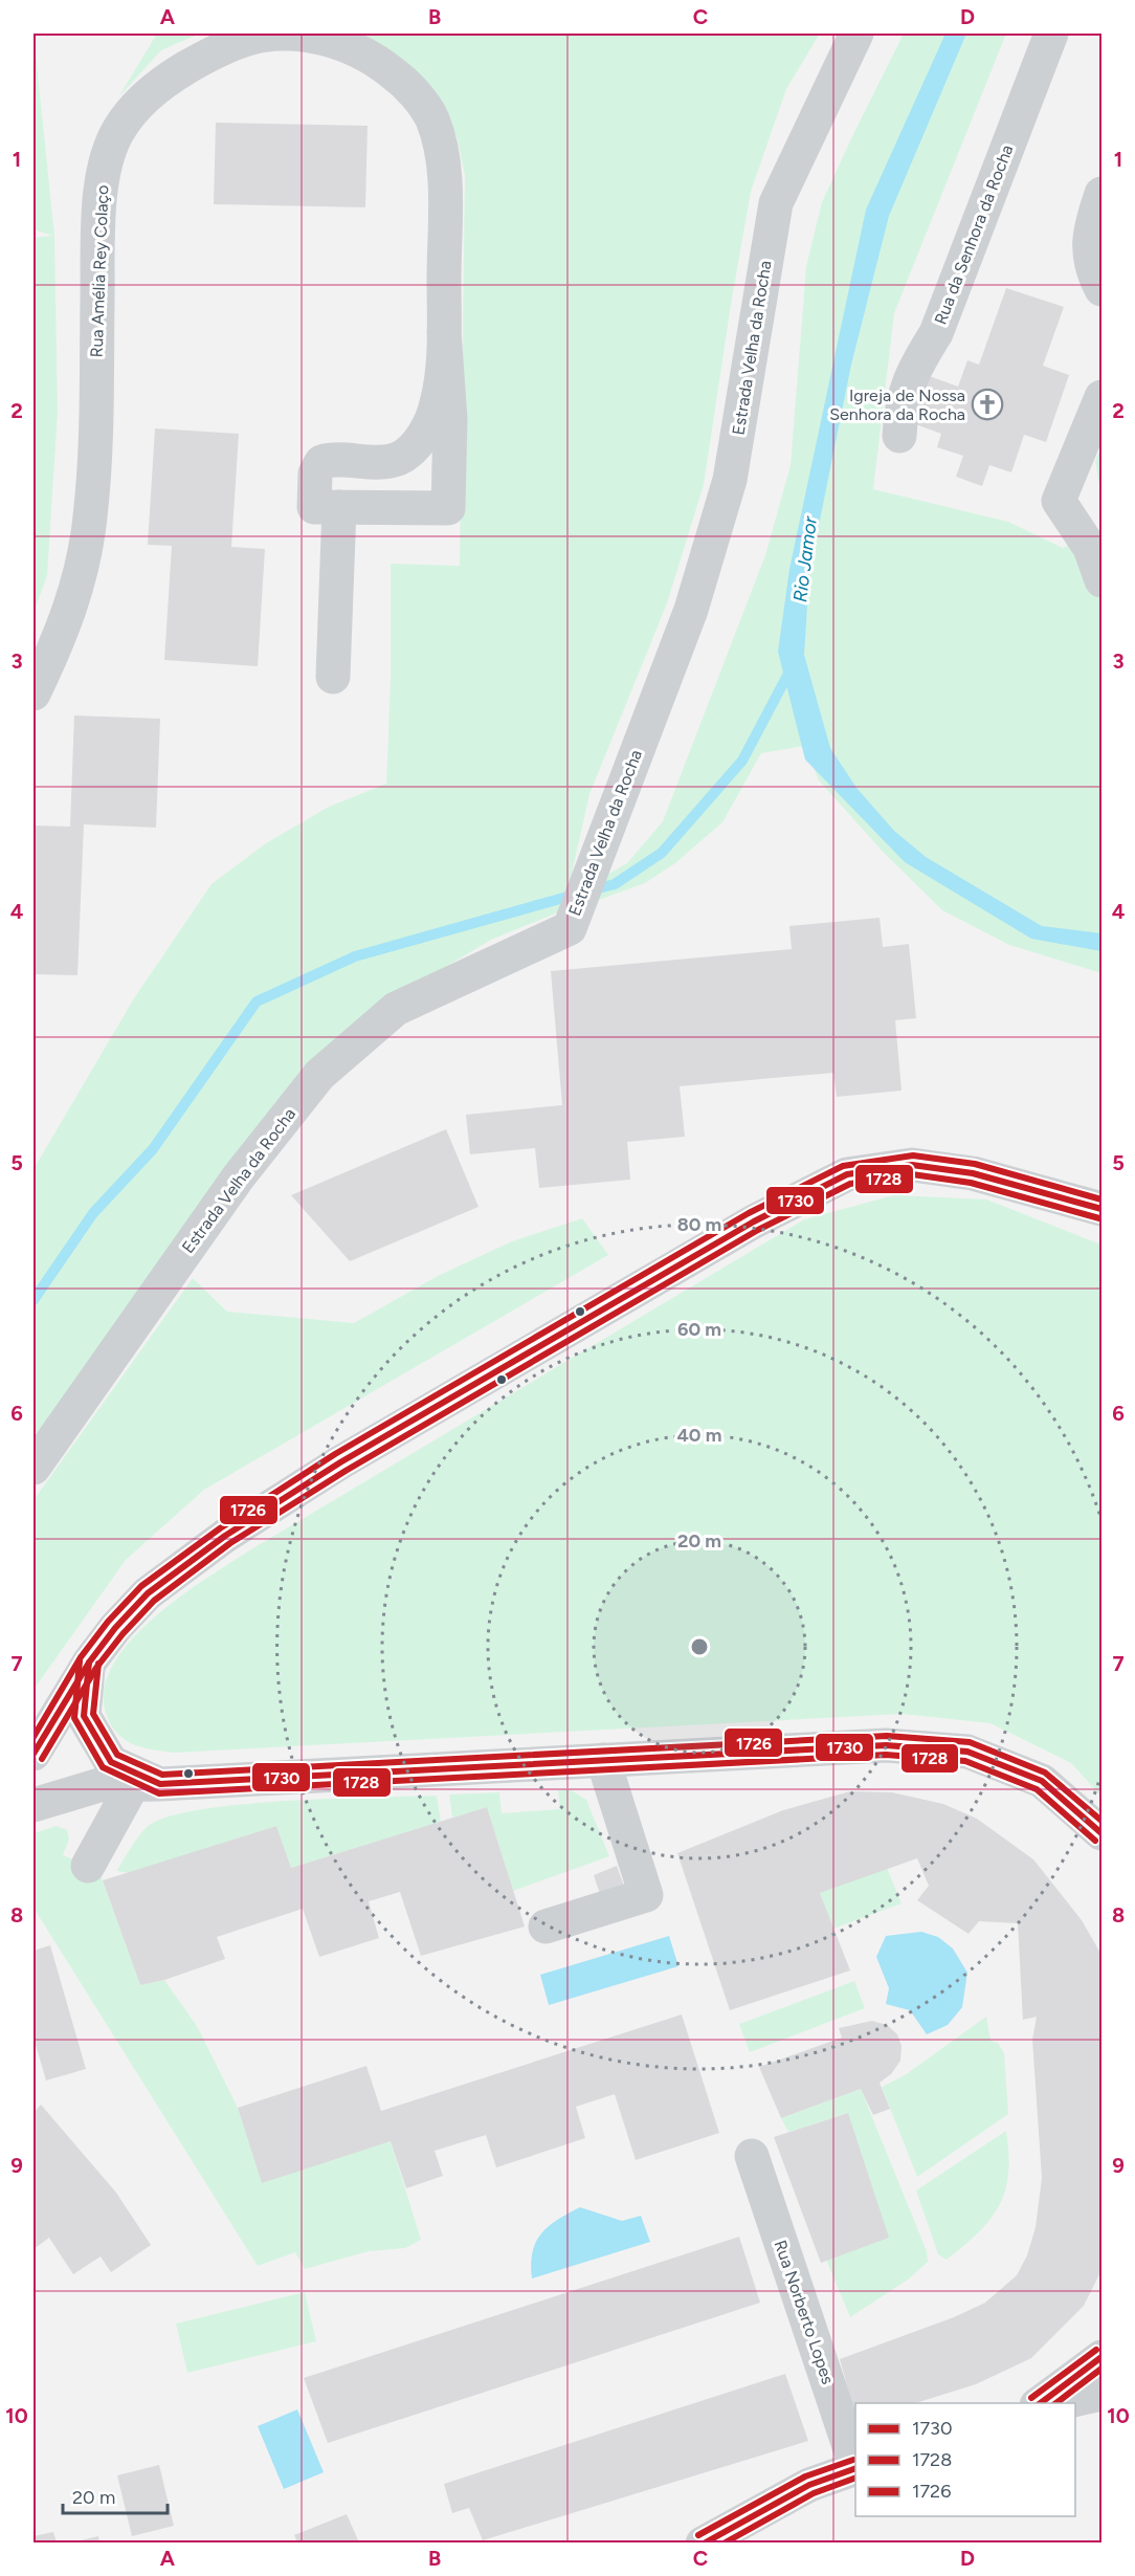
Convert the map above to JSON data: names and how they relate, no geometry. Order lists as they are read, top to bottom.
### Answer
{
  "streets": {
    "street": [
      "Rua da Senhora da Rocha",
      "Rua Amélia Rey Colaço",
      "Estrada Velha da Rocha",
      "Rua Norberto Lopes"
    ]
  },
  "water": ["Rio Jamor"],
  "places": {
    "church": ["Igreja de Nossa Senhora da Rocha"]
  },
  "lines": ["transit line 1726", "transit line 1730", "transit line 1728"],
  "legend": ["1730", "1728", "1726"],
  "scale_bar": "20 m",
  "grid": {
    "columns": [
      "A",
      "B",
      "C",
      "D"
    ],
    "rows": [
      "1",
      "2",
      "3",
      "4",
      "5",
      "6",
      "7",
      "8",
      "9",
      "10"
    ]
  },
  "rings": [
    "80 m",
    "60 m",
    "40 m",
    "20 m"
  ]
}
